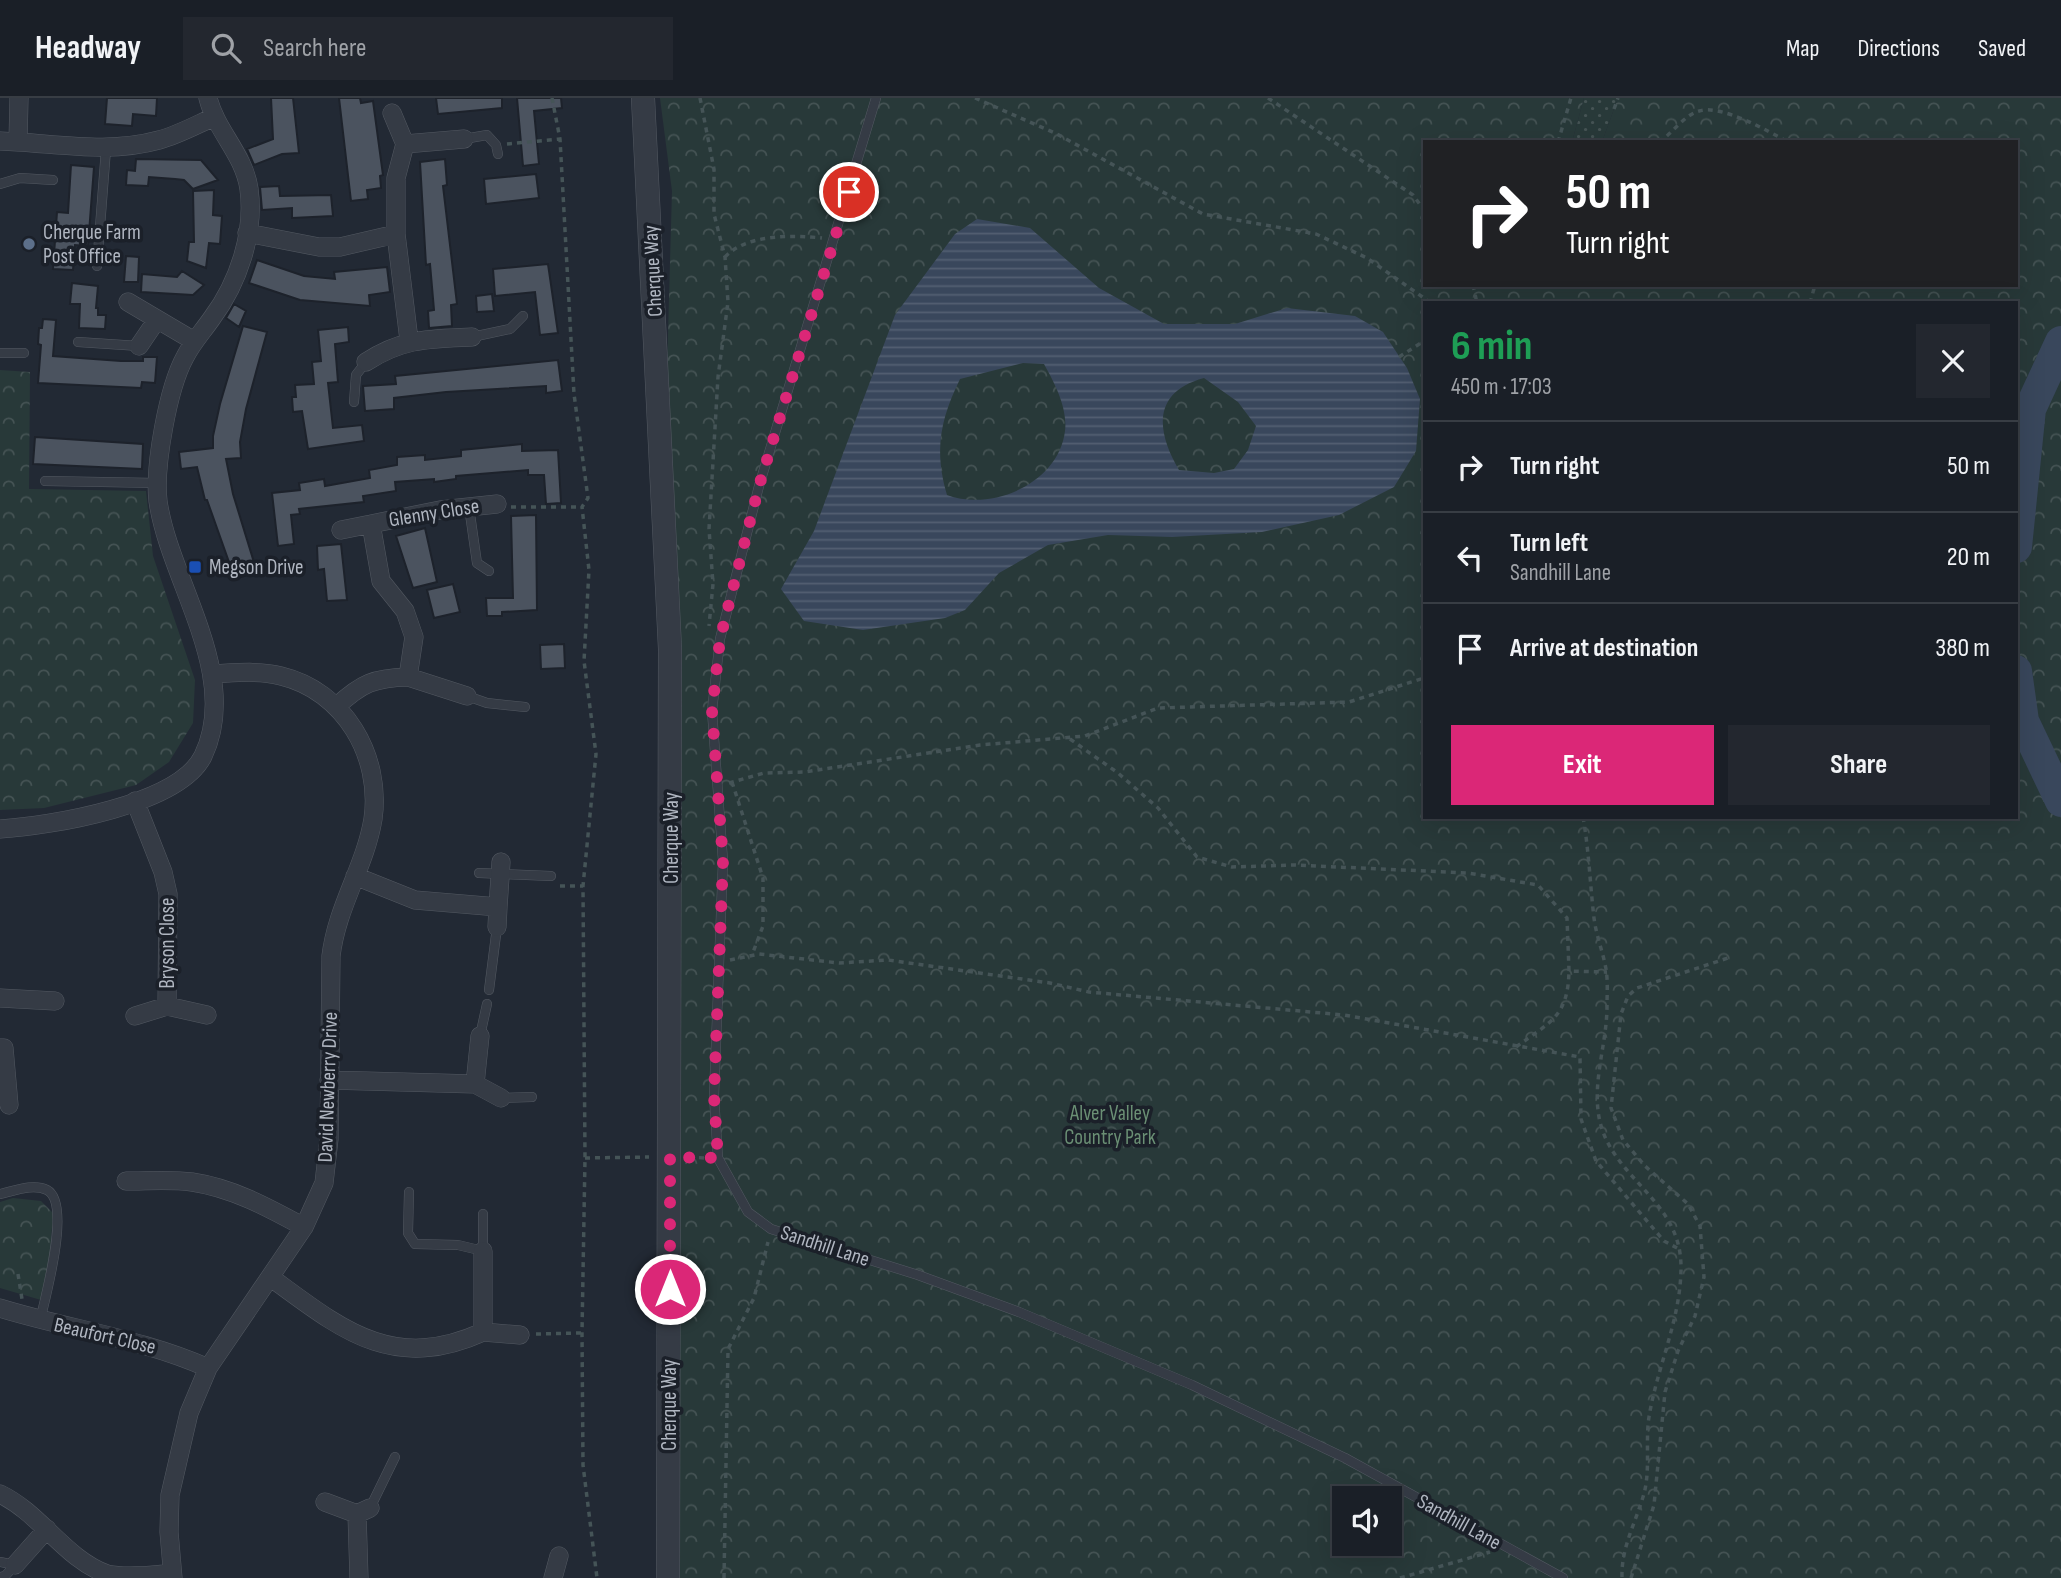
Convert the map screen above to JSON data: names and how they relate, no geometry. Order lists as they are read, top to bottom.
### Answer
{
  "streets": {
    "street": [
      "Cherque Way",
      "Glenny Close",
      "Bryson Close",
      "David Newberry Drive",
      "Beaufort Close"
    ],
    "lane": ["Sandhill Lane"]
  },
  "crossings": [
    ["David Newberry Drive", "Beaufort Close"]
  ],
  "parks": ["Alver Valley Country Park"],
  "places": {
    "other": ["Cherque Farm Post Office"],
    "transit": ["Megson Drive"]
  },
  "page": {
    "header": "Headway",
    "search": "Search here",
    "nav": ["Map", "Directions", "Saved"],
    "turn": ["50 m", "Turn right"],
    "heading": ["6 min", "450 m · 17:03"],
    "list": [
      {
        "name": "Turn right",
        "value": "50 m"
      },
      {
        "name": "Turn left",
        "note": "Sandhill Lane",
        "value": "20 m"
      },
      {
        "name": "Arrive at destination",
        "value": "380 m"
      }
    ],
    "buttons": ["Exit", "Share"]
  }
}
